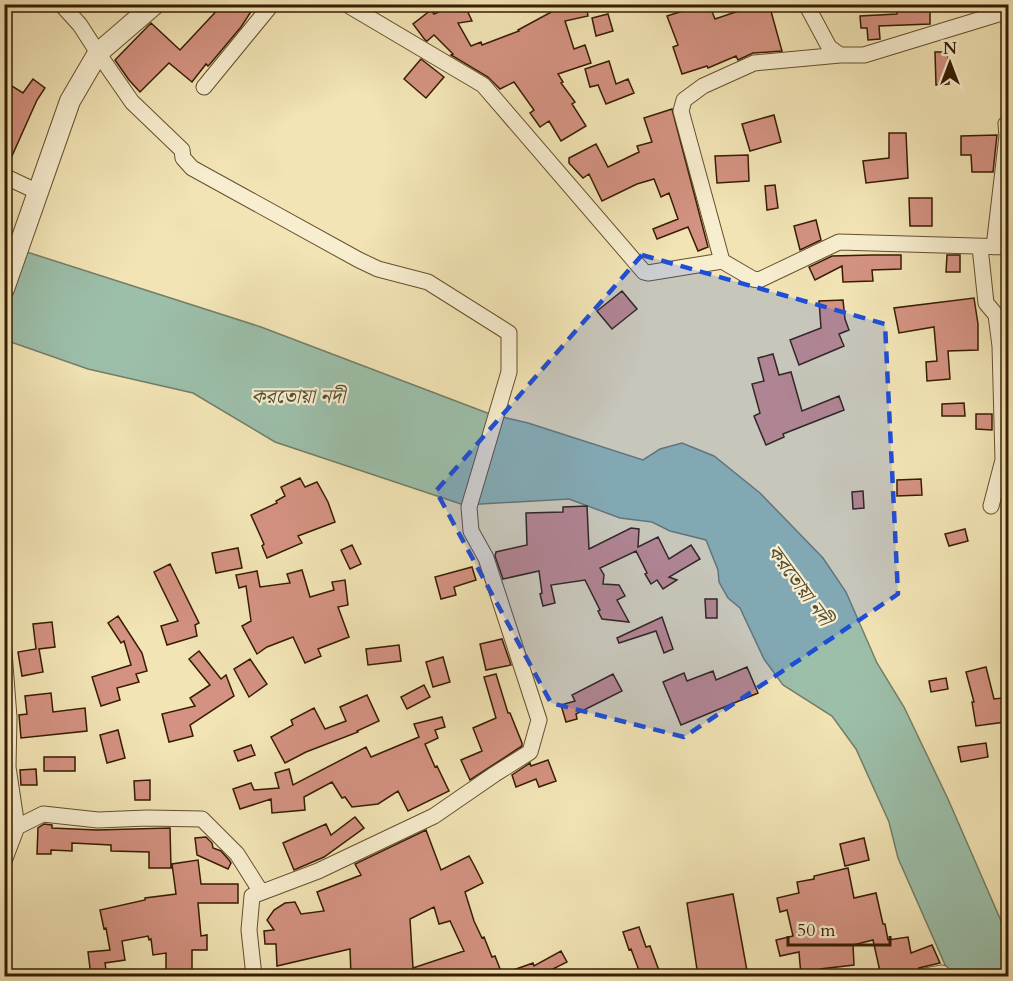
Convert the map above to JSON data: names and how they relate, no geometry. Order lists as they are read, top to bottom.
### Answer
{
  "water": ["করতোয়া নদী"],
  "scale_bar": "50 m",
  "north": "top"
}
